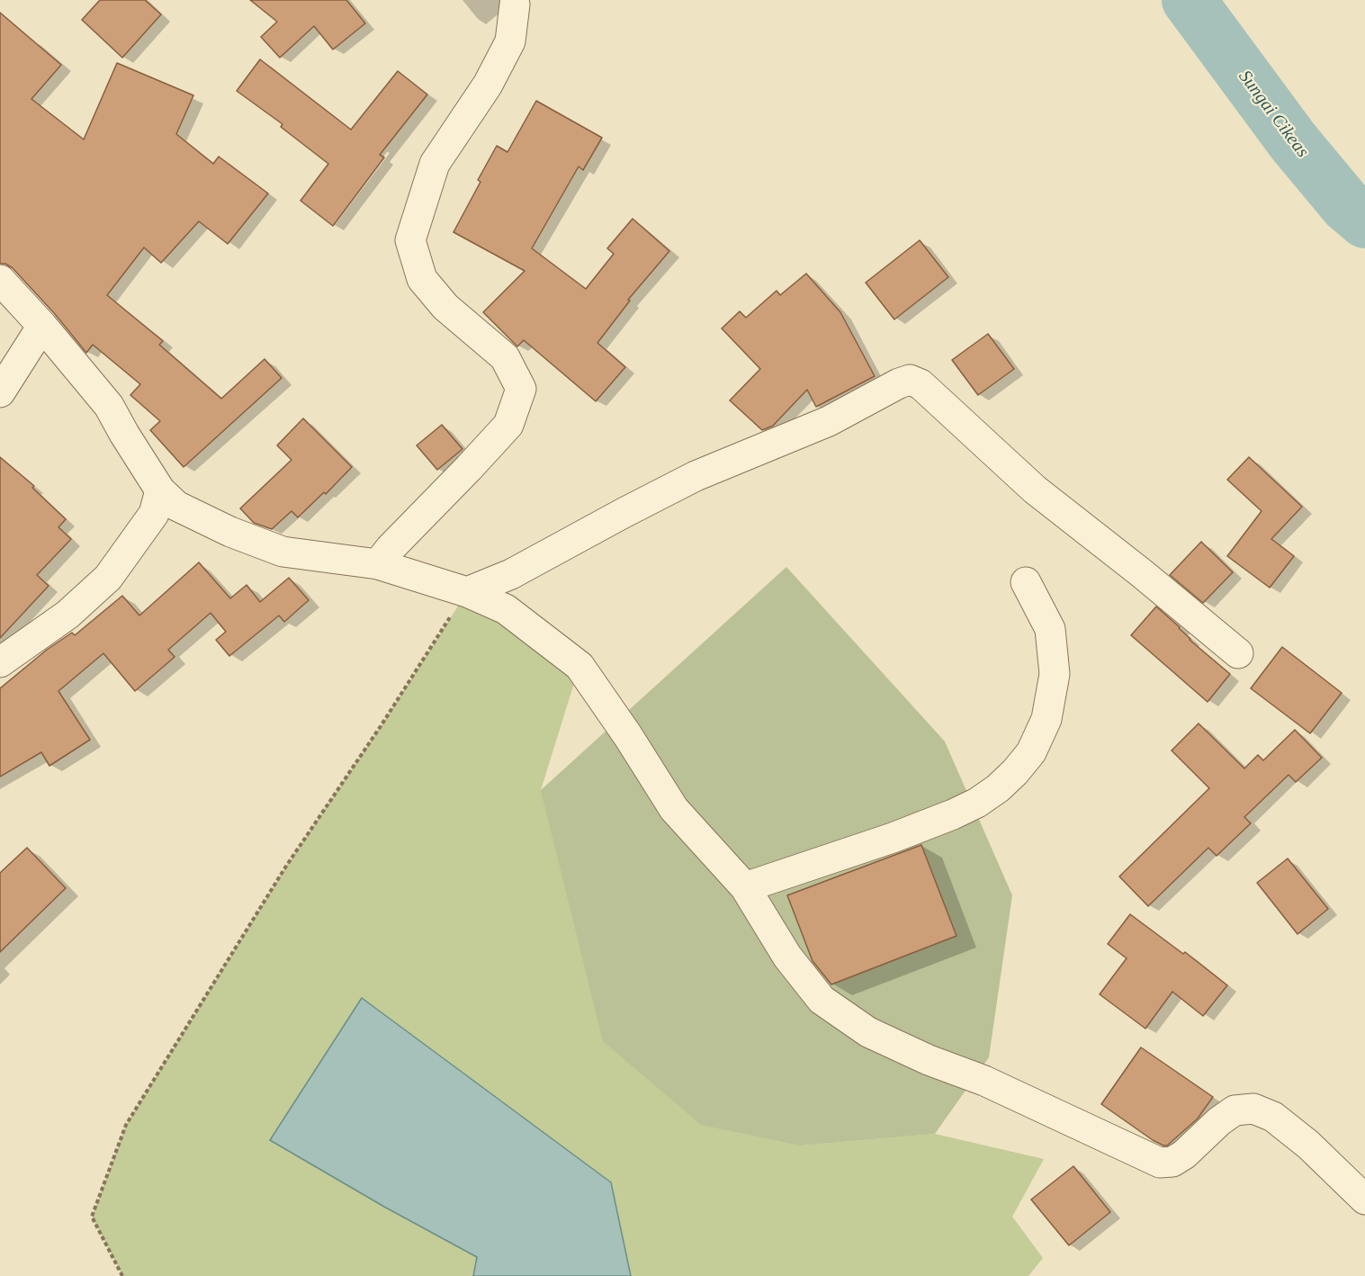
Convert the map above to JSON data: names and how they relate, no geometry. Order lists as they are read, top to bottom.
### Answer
{
  "water": ["Sungai Cikeas"]
}
